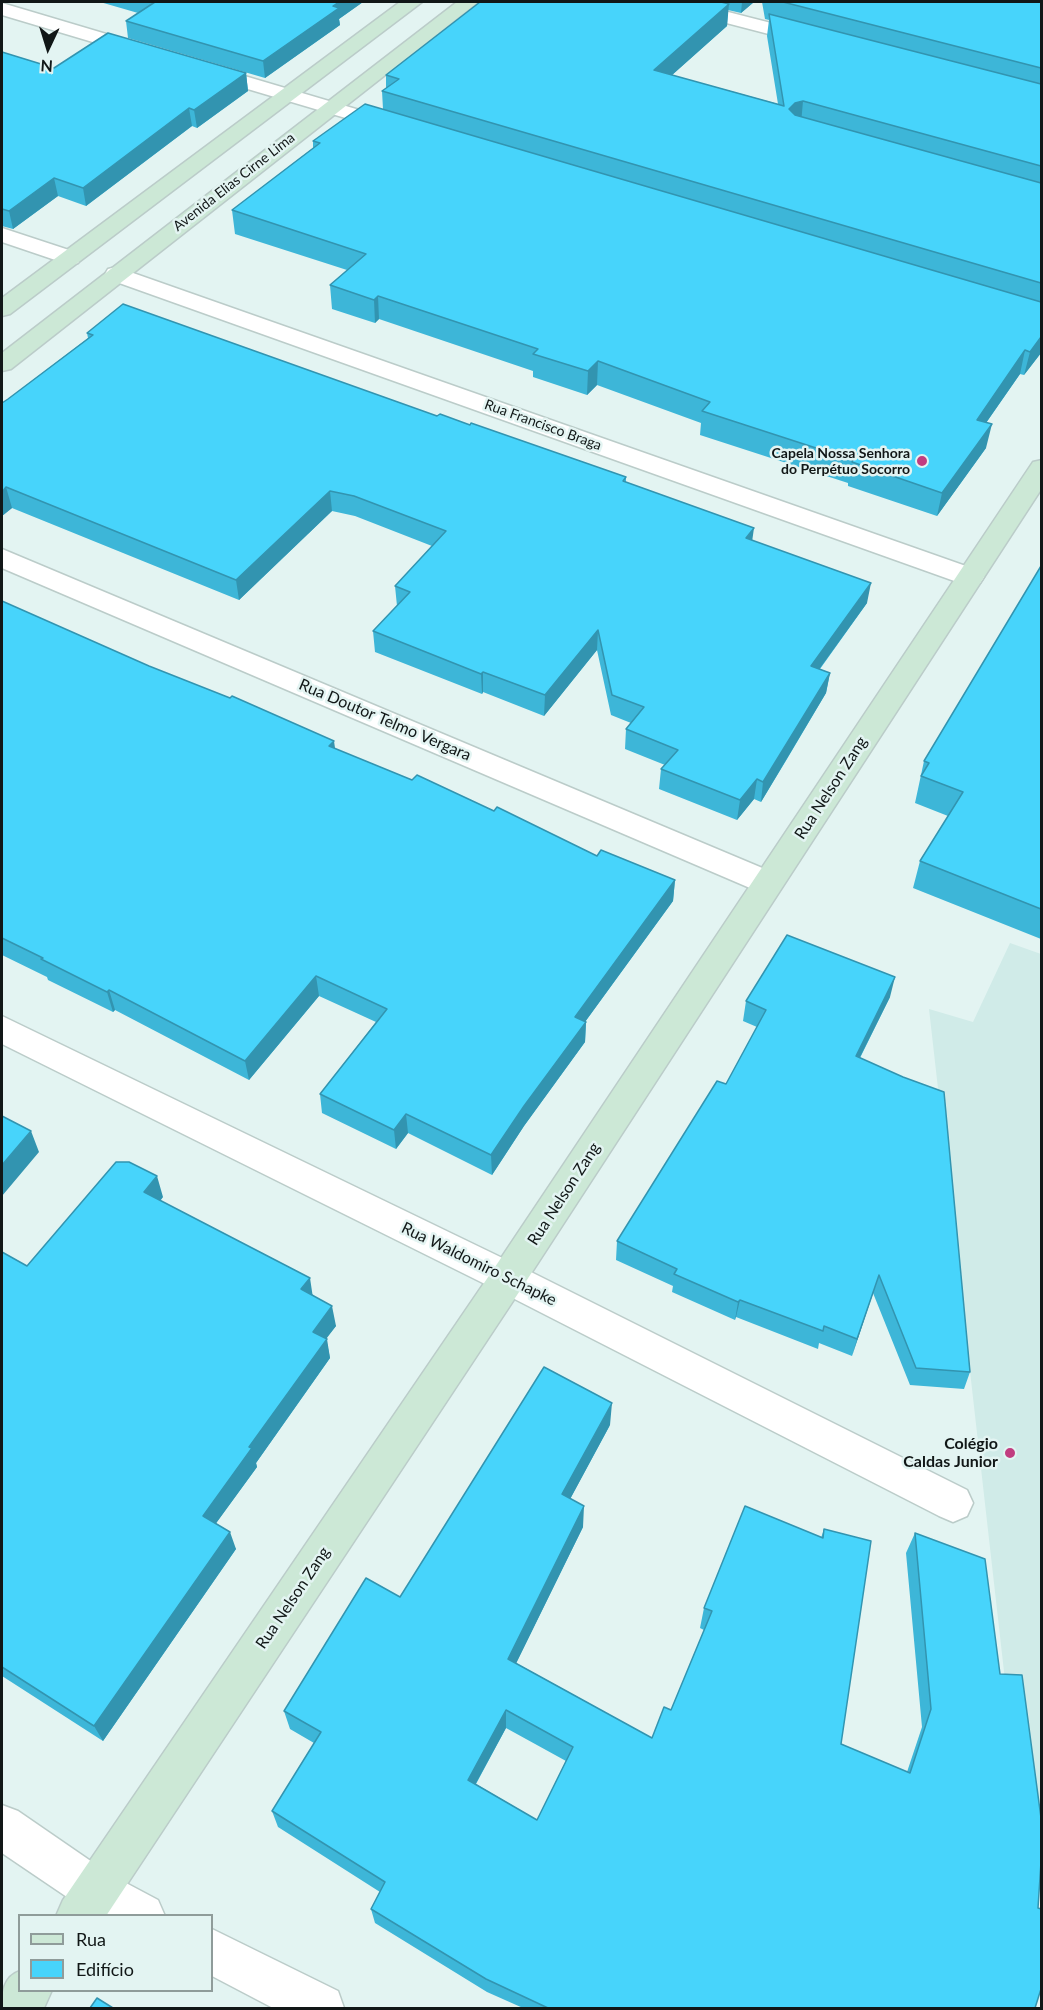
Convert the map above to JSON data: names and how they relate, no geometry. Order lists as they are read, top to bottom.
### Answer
{
  "streets": {
    "street": [
      "Avenida Elias Cirne Lima",
      "Rua Francisco Braga",
      "Rua Doutor Telmo Vergara",
      "Rua Nelson Zang",
      "Rua Waldomiro Schapke"
    ]
  },
  "crossings": [
    ["Avenida Elias Cirne Lima", "Rua Francisco Braga"],
    ["Rua Francisco Braga", "Rua Nelson Zang"],
    ["Rua Doutor Telmo Vergara", "Rua Nelson Zang"],
    ["Rua Nelson Zang", "Rua Waldomiro Schapke"]
  ],
  "places": ["Capela Nossa Senhora do Perpétuo Socorro", "Colégio Caldas Junior"],
  "legend": ["Rua", "Edifício"],
  "north": "bottom"
}
